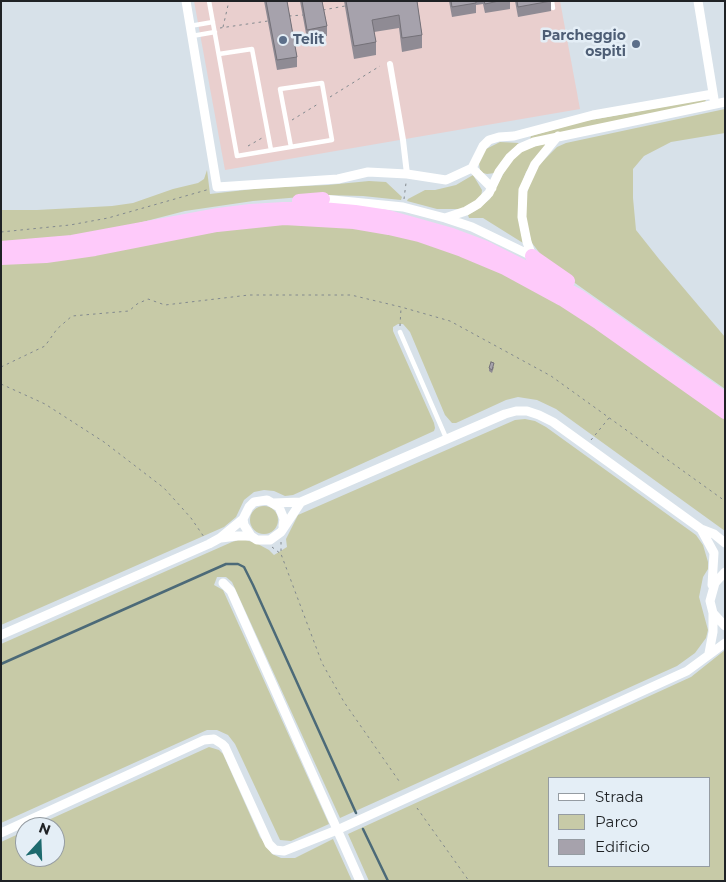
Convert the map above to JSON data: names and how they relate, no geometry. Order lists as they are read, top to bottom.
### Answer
{
  "places": ["Telit", "Parcheggio ospiti"],
  "legend": ["Strada", "Parco", "Edificio"],
  "north": "top"
}
